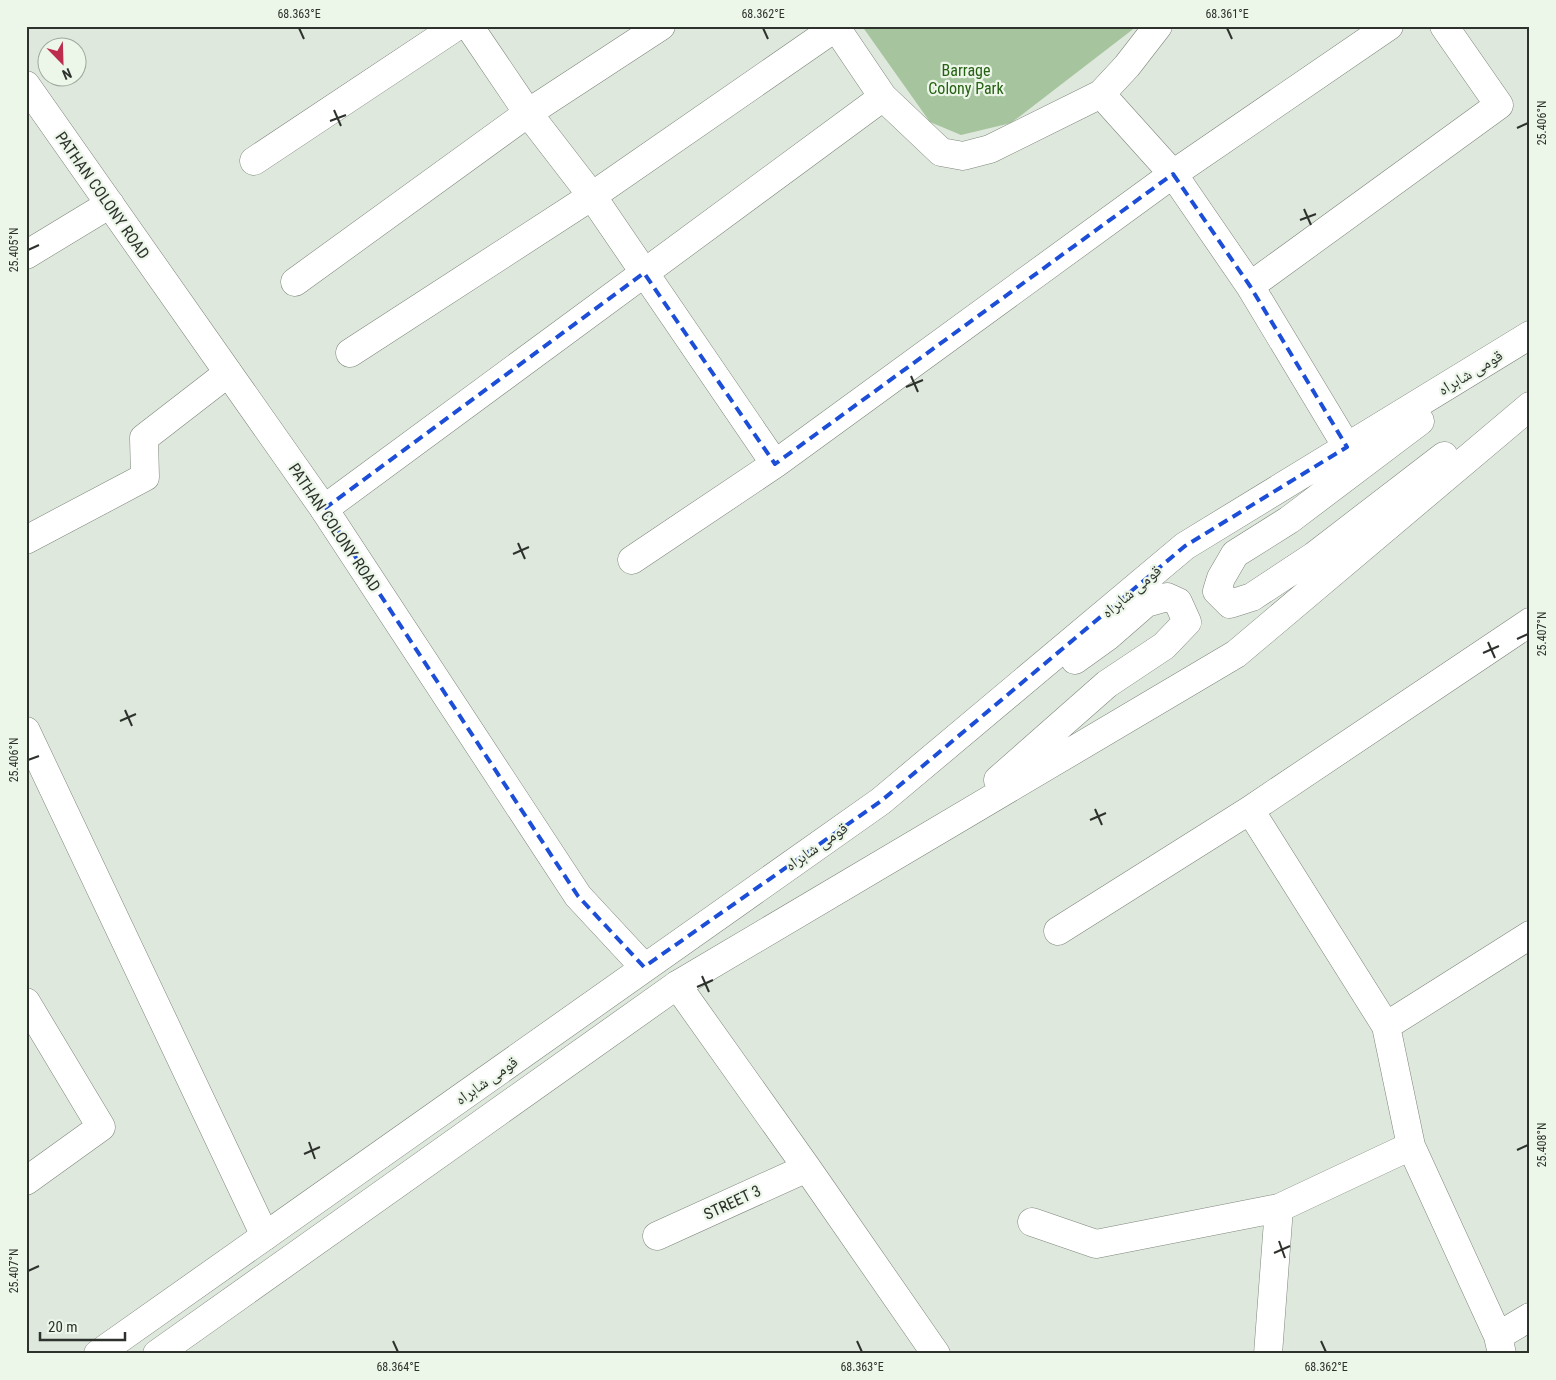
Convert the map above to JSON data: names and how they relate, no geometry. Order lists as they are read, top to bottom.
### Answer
{
  "streets": {
    "main road": ["PATHAN COLONY ROAD", "قومی شاہراہ", "STREET 3"]
  },
  "crossings": [
    ["PATHAN COLONY ROAD", "قومی شاہراہ"]
  ],
  "parks": ["Barrage Colony Park"],
  "scale_bar": "20 m",
  "north": "bottom right",
  "coordinates": [
    "68.363°E",
    "68.362°E",
    "68.361°E",
    "25.406°N",
    "25.405°N",
    "25.407°N",
    "25.408°N",
    "68.364°E"
  ]
}
